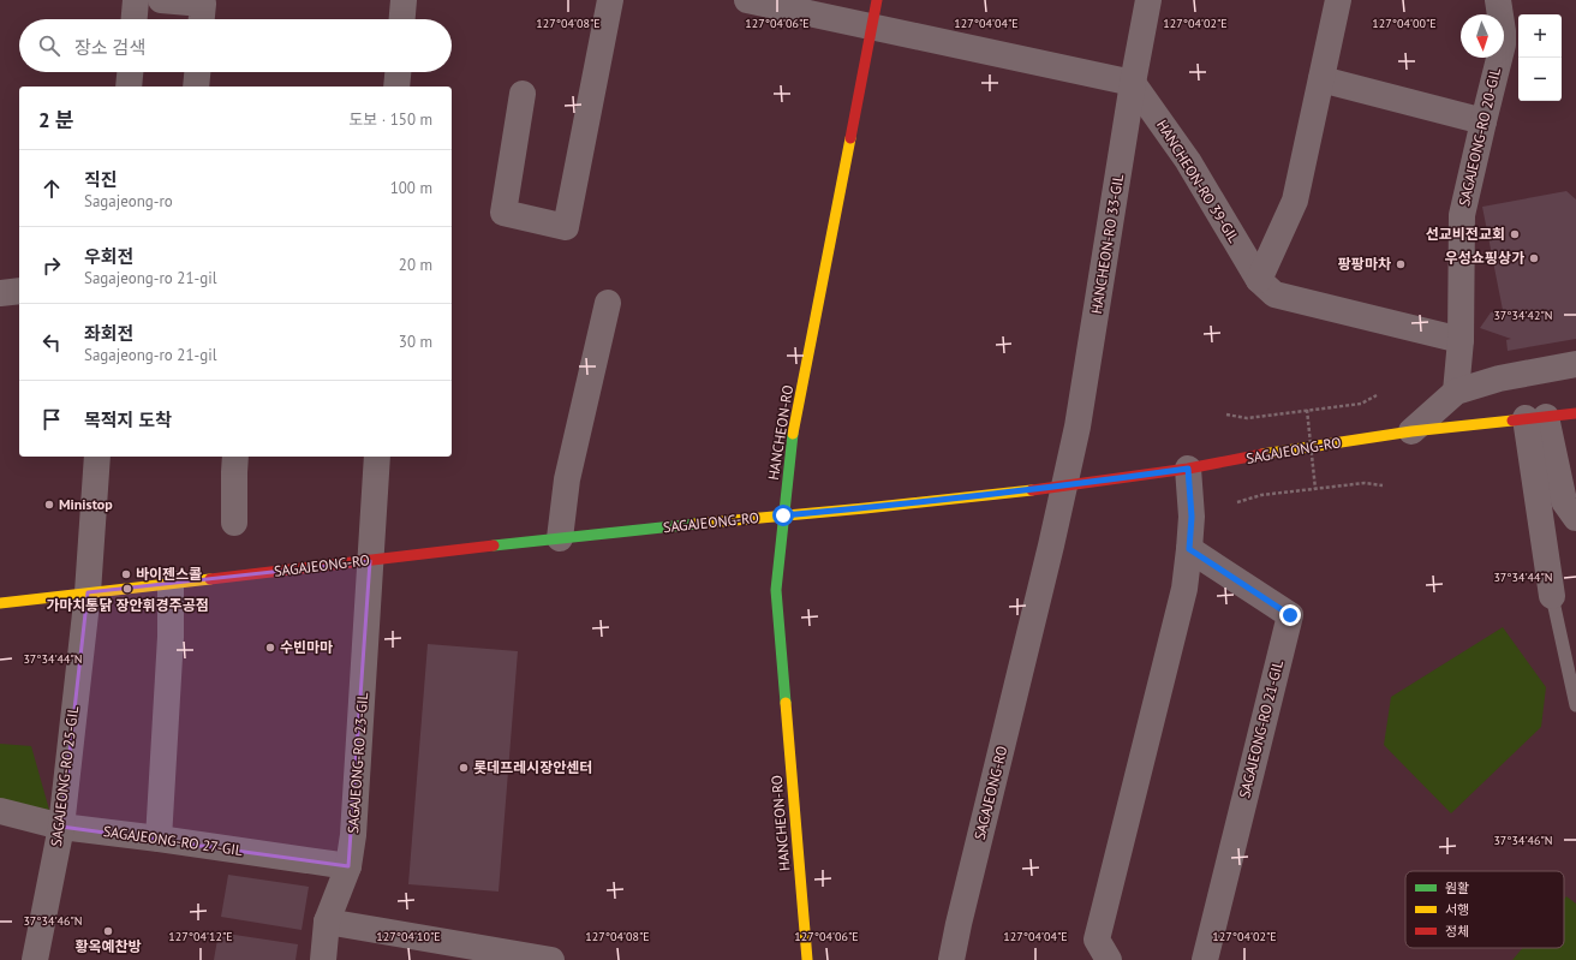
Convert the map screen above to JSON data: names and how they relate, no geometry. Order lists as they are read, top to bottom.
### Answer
{
  "streets": {
    "main road": ["HANCHEON-RO", "SAGAJEONG-RO"],
    "street": [
      "SAGAJEONG-RO 20-GIL",
      "HANCHEON-RO 39-GIL",
      "HANCHEON-RO 33-GIL",
      "SAGAJEONG-RO 21-GIL",
      "SAGAJEONG-RO 23-GIL",
      "SAGAJEONG-RO 25-GIL",
      "SAGAJEONG-RO 27-GIL"
    ]
  },
  "crossings": [
    ["SAGAJEONG-RO 20-GIL", "HANCHEON-RO 39-GIL"],
    ["HANCHEON-RO 39-GIL", "HANCHEON-RO 33-GIL"],
    ["HANCHEON-RO 33-GIL", "SAGAJEONG-RO"],
    ["HANCHEON-RO", "SAGAJEONG-RO"],
    ["SAGAJEONG-RO", "SAGAJEONG-RO 23-GIL"],
    ["SAGAJEONG-RO", "SAGAJEONG-RO 25-GIL"],
    ["SAGAJEONG-RO 23-GIL", "SAGAJEONG-RO 27-GIL"],
    ["SAGAJEONG-RO 25-GIL", "SAGAJEONG-RO 27-GIL"]
  ],
  "places": [
    "선교비전교회",
    "우성쇼핑상가",
    "팡팡마차",
    "Ministop",
    "바이젠스콜",
    "가마치통닭 장안휘경주공점",
    "수빈마마",
    "롯데프레시장안센터",
    "황옥예찬방"
  ],
  "legend": ["원활", "서행", "정체"],
  "north": "bottom",
  "page": {
    "map_buttons": ["+", "−"],
    "search": "장소 검색",
    "heading": ["2 분", "도보 · 150 m"],
    "list": [
      ["직진", "Sagajeong-ro", "100 m"],
      ["우회전", "Sagajeong-ro 21-gil", "20 m"],
      ["좌회전", "Sagajeong-ro 21-gil", "30 m"],
      "목적지 도착"
    ]
  },
  "coordinates": [
    "127°04'08\"E",
    "127°04'06\"E",
    "127°04'04\"E",
    "127°04'02\"E",
    "127°04'00\"E",
    "37°34'42\"N",
    "37°34'44\"N",
    "37°34'46\"N",
    "127°04'12\"E",
    "127°04'10\"E"
  ]
}
